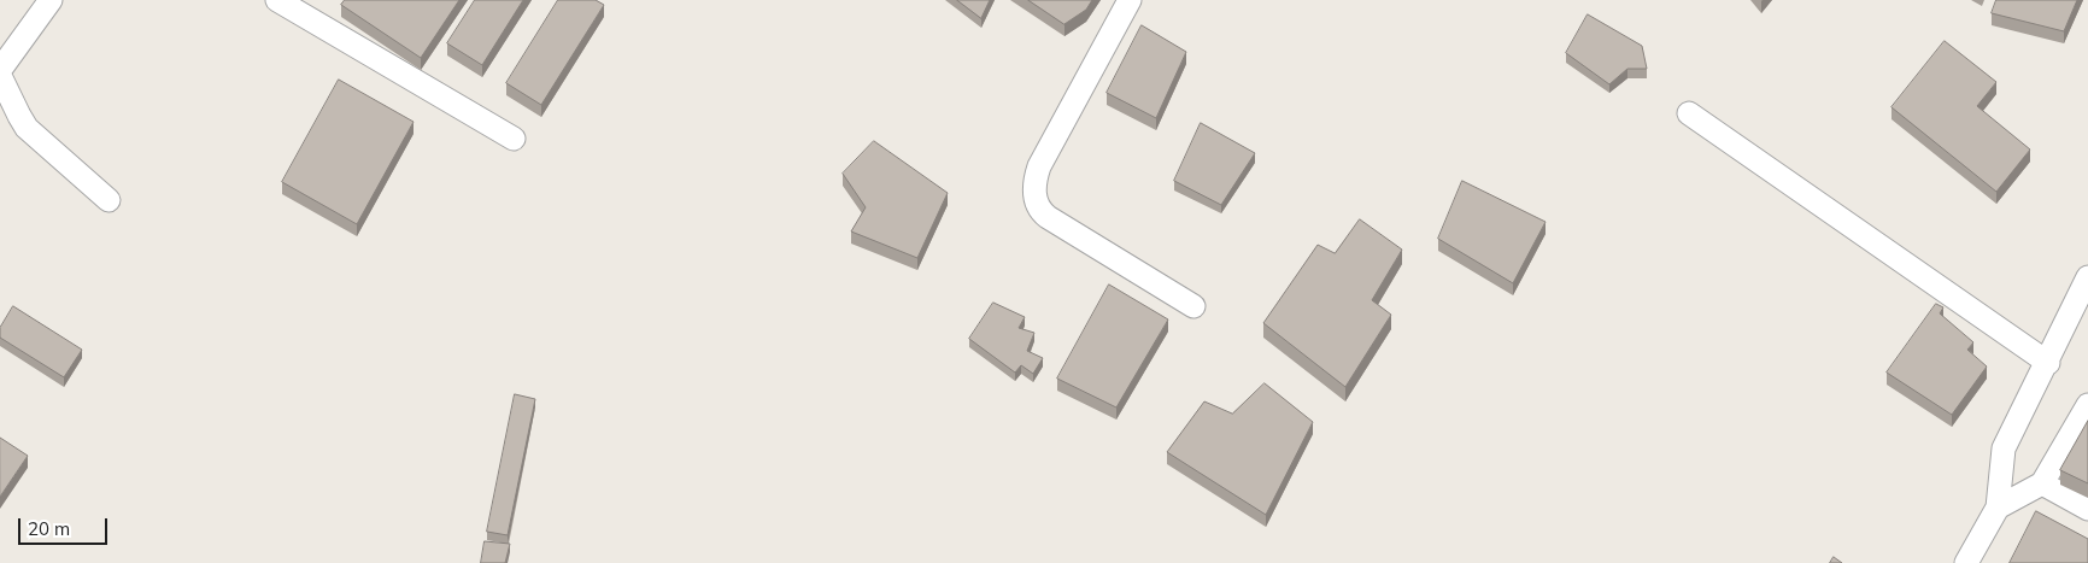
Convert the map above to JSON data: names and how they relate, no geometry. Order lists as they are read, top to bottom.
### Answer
{
  "scale_bar": "20 m"
}
